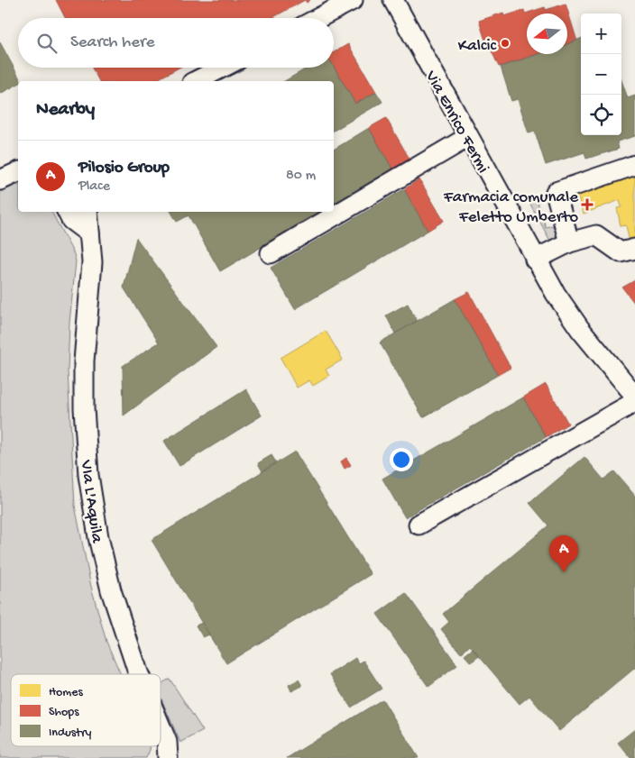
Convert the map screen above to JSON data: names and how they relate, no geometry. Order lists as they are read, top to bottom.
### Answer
{
  "streets": {
    "street": ["Via Enrico Fermi", "VIa L'Aquila"]
  },
  "places": {
    "other": ["Kalcic"],
    "health": ["Farmacia comunale Feletto Umberto"]
  },
  "legend": ["Homes", "Shops", "Industry"],
  "north": "left",
  "page": {
    "map_buttons": ["+", "−"],
    "search": "Search here",
    "heading": "Nearby",
    "list": [
      {
        "mark": "A",
        "name": "Pilosio Group",
        "note": "Place",
        "value": "80 m"
      }
    ],
    "pins": "A"
  }
}
